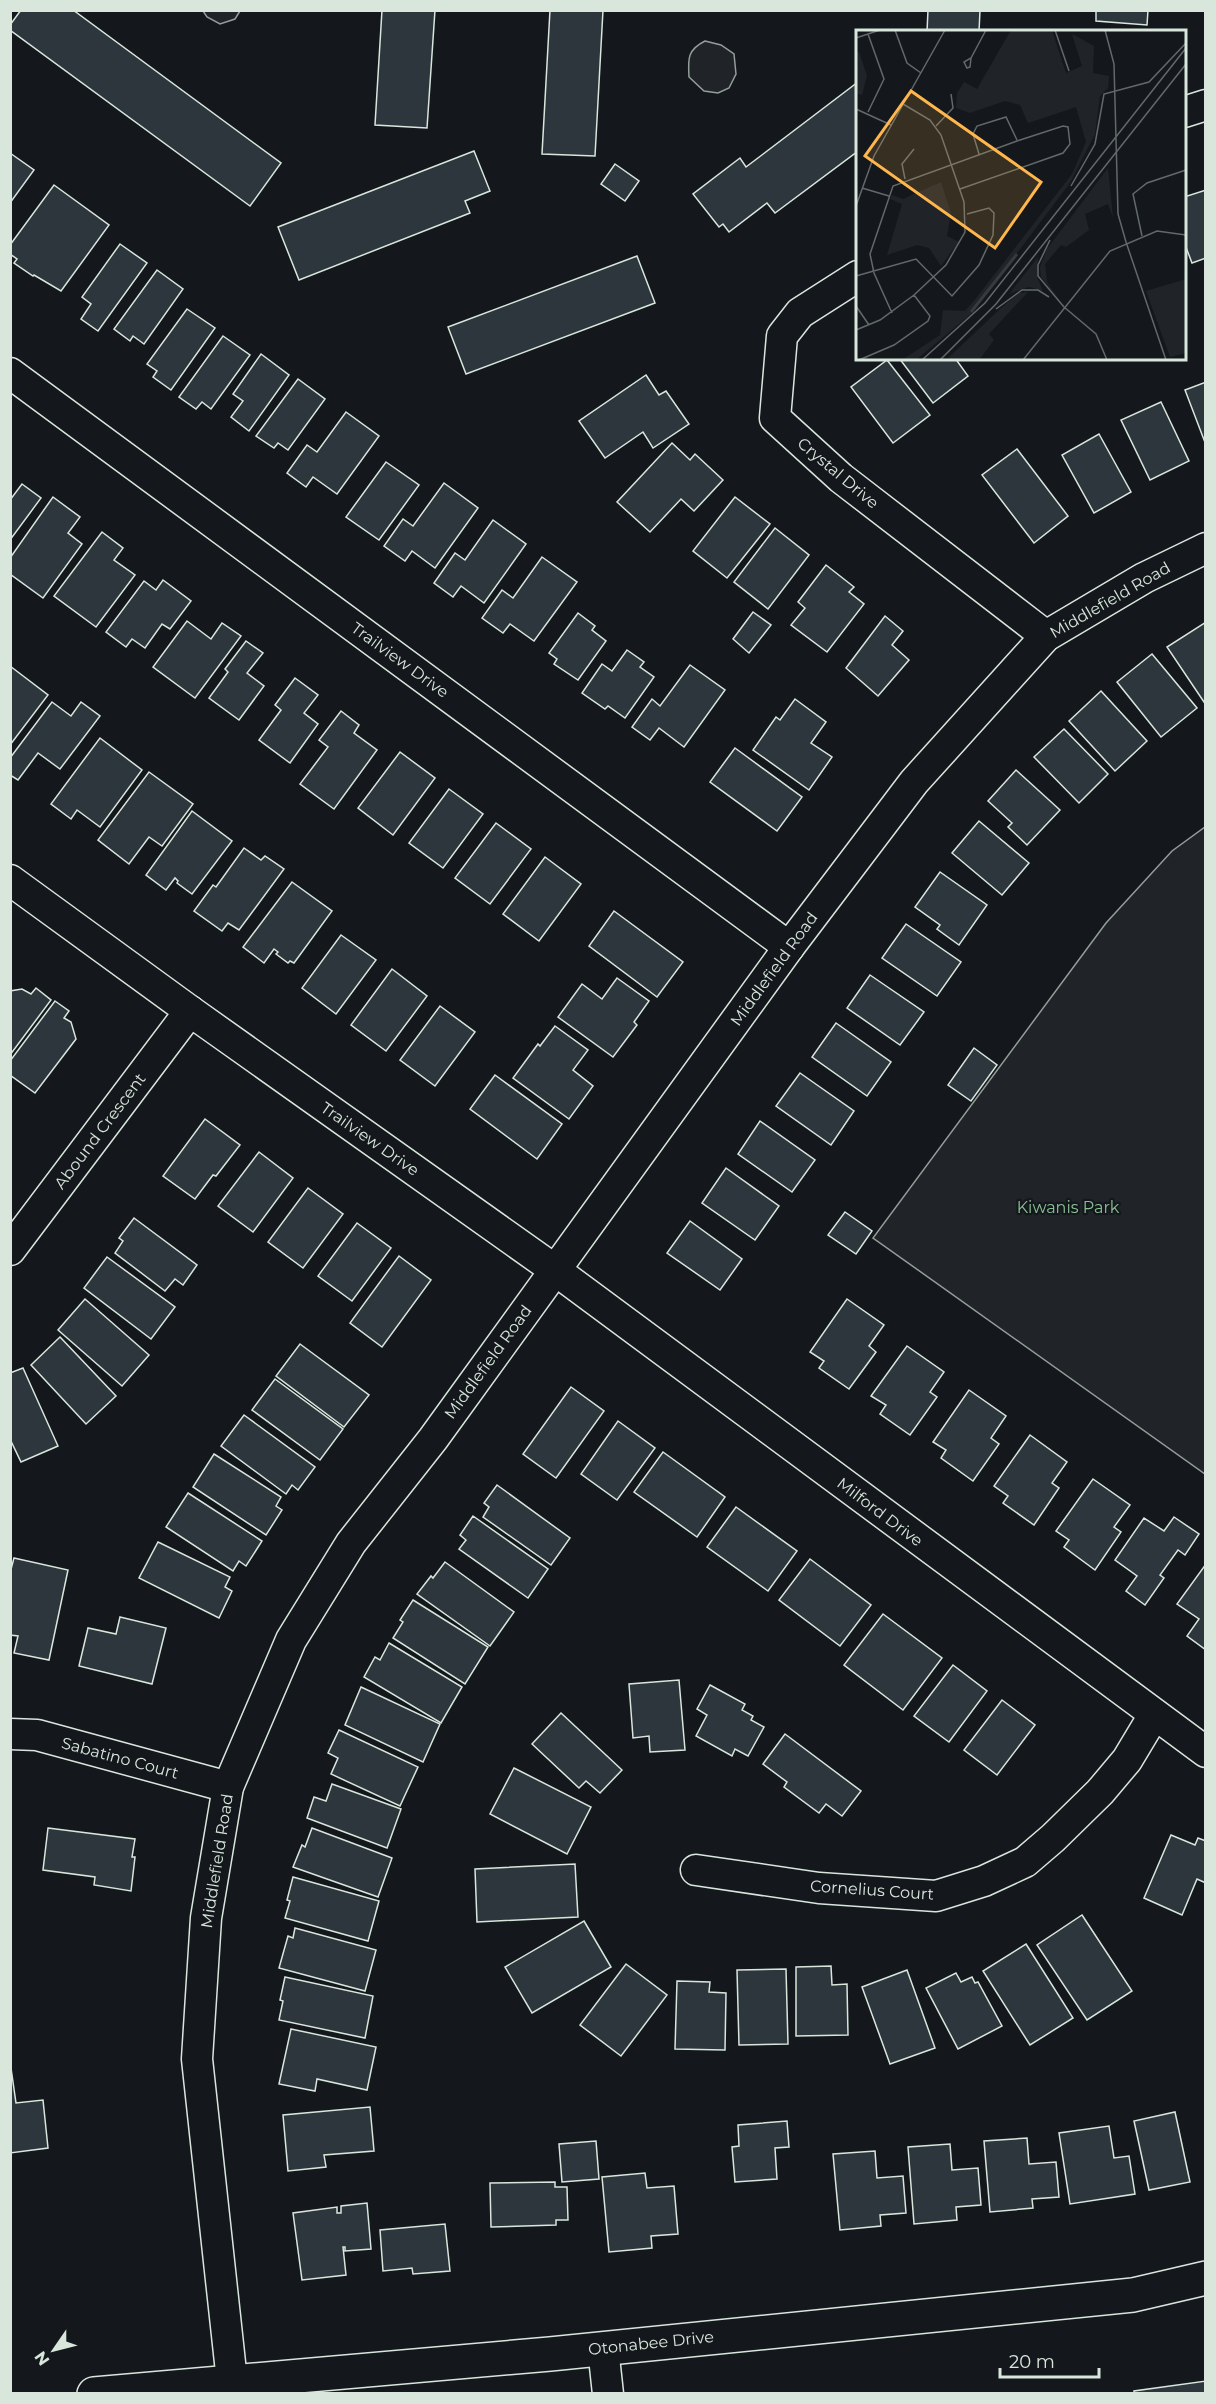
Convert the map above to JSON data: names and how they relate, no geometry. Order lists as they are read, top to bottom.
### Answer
{
  "streets": {
    "street": [
      "Crystal Drive",
      "Middlefield Road",
      "Trailview Drive",
      "Abound Crescent",
      "Milford Drive",
      "Sabatino Court",
      "Cornelius Court",
      "Otonabee Drive"
    ]
  },
  "crossings": [
    ["Crystal Drive", "Middlefield Road"],
    ["Middlefield Road", "Trailview Drive"],
    ["Middlefield Road", "Milford Drive"],
    ["Middlefield Road", "Sabatino Court"],
    ["Middlefield Road", "Otonabee Drive"],
    ["Trailview Drive", "Abound Crescent"],
    ["Trailview Drive", "Milford Drive"],
    ["Milford Drive", "Cornelius Court"]
  ],
  "parks": ["Kiwanis Park"],
  "scale_bar": "20 m",
  "north": "bottom left"
}
